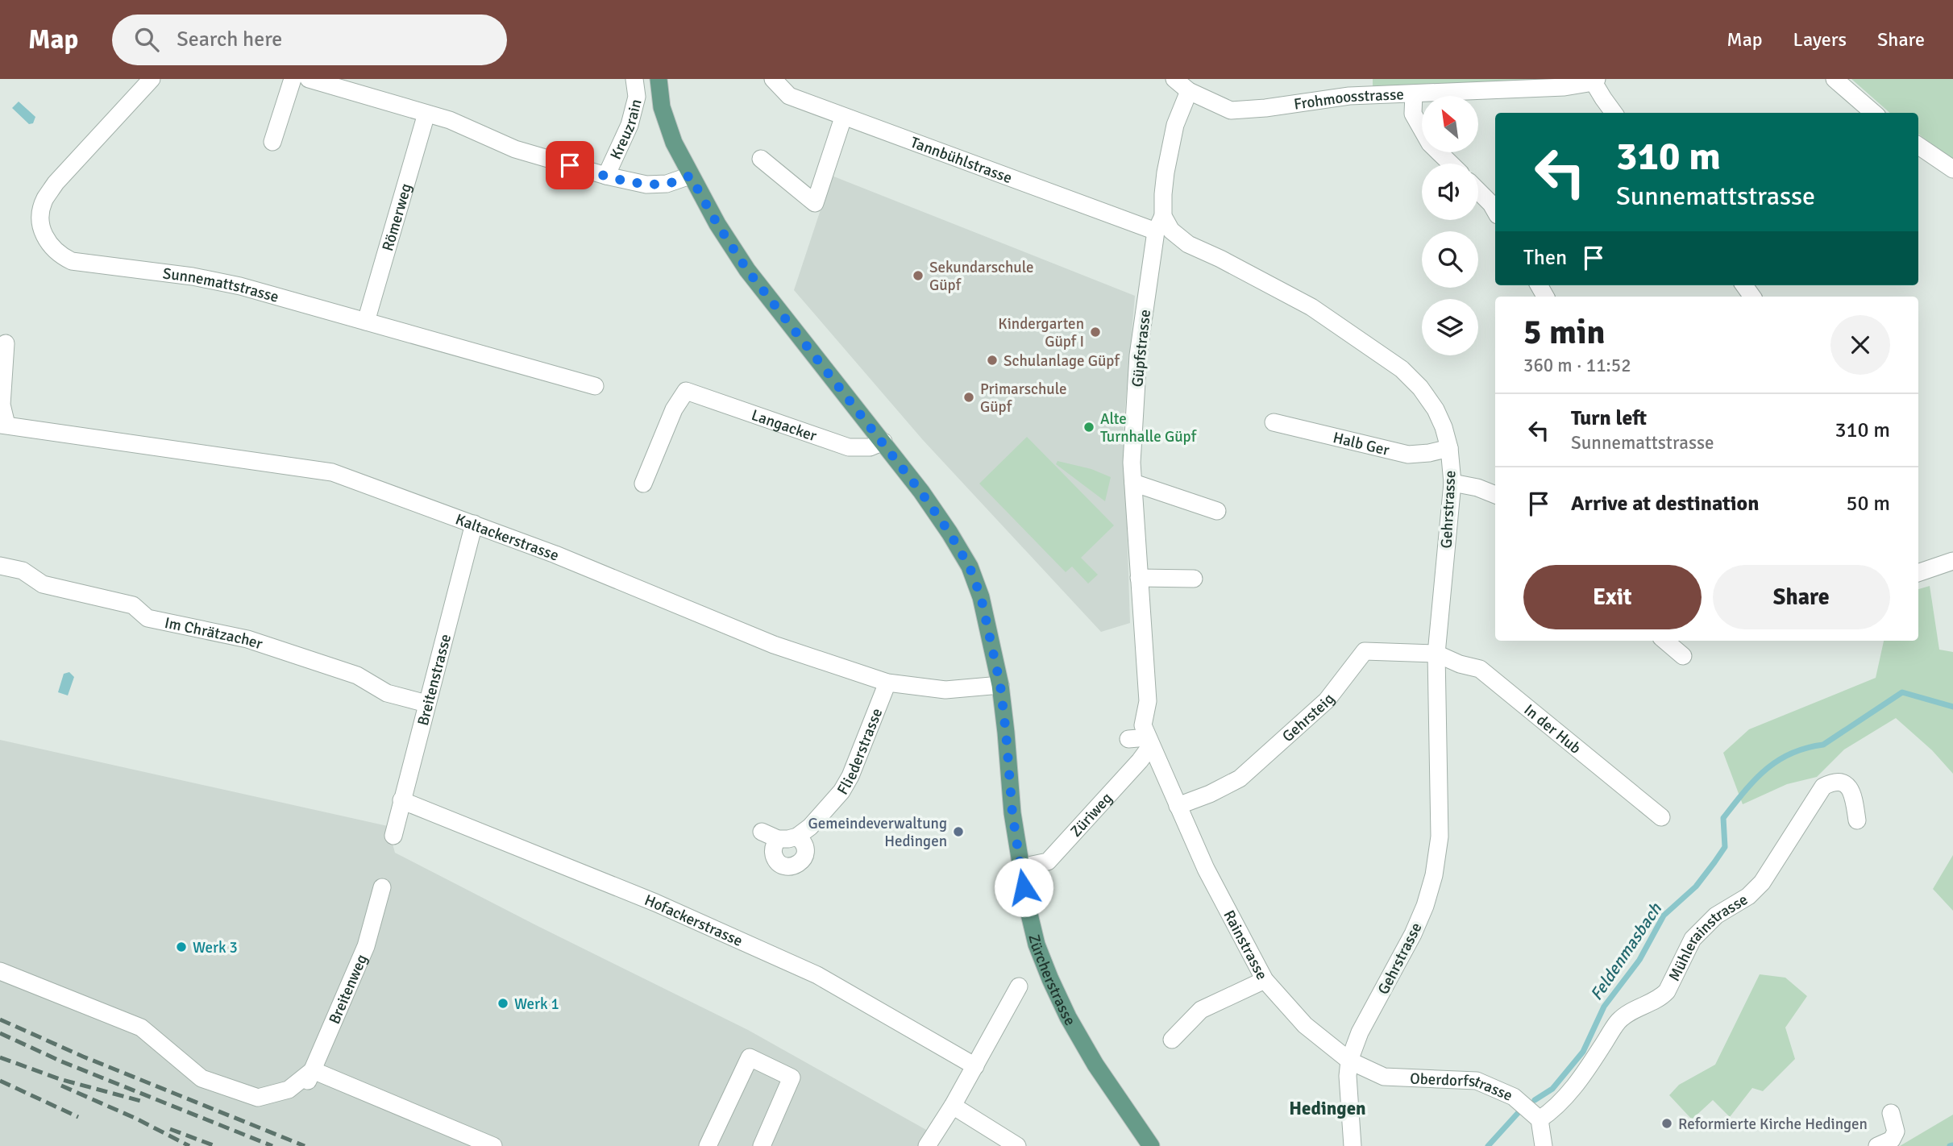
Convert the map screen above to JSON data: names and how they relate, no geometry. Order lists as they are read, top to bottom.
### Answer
{
  "streets": {
    "main road": ["Zürcherstrasse"],
    "street": [
      "Frohmoosstrasse",
      "Kreuzrain",
      "Tannbühlstrasse",
      "Römerweg",
      "Sunnemattstrasse",
      "Güpfstrasse",
      "Langacker",
      "Halb Ger",
      "Gehrstrasse",
      "Kaltackerstrasse",
      "Im Chrätzacher",
      "Breitenstrasse",
      "Gehrsteig",
      "In der Hub",
      "Fliederstrasse",
      "Züriweg",
      "Hofackerstrasse",
      "Mühlerainstrasse",
      "Rainstrasse",
      "Breitenweg",
      "Oberdorfstrasse"
    ]
  },
  "crossings": [
    ["Tannbühlstrasse", "Güpfstrasse"],
    ["Tannbühlstrasse", "Gehrstrasse"],
    ["Römerweg", "Sunnemattstrasse"],
    ["Güpfstrasse", "Gehrstrasse"],
    ["Güpfstrasse", "Züriweg"],
    ["Güpfstrasse", "Rainstrasse"],
    ["Langacker", "Zürcherstrasse"],
    ["Halb Ger", "Gehrstrasse"],
    ["Gehrstrasse", "Gehrsteig"],
    ["Gehrstrasse", "In der Hub"],
    ["Gehrstrasse", "Rainstrasse"],
    ["Gehrstrasse", "Oberdorfstrasse"],
    ["Kaltackerstrasse", "Breitenstrasse"],
    ["Kaltackerstrasse", "Fliederstrasse"],
    ["Kaltackerstrasse", "Zürcherstrasse"],
    ["Im Chrätzacher", "Breitenstrasse"],
    ["Breitenstrasse", "Hofackerstrasse"],
    ["Gehrsteig", "In der Hub"],
    ["Gehrsteig", "Rainstrasse"],
    ["Züriweg", "Rainstrasse"],
    ["Züriweg", "Zürcherstrasse"],
    ["Mühlerainstrasse", "Oberdorfstrasse"],
    ["Rainstrasse", "Oberdorfstrasse"]
  ],
  "districts": ["Hedingen"],
  "water": ["Feldenmasbach"],
  "places": [
    "Sekundarschule Güpf",
    "Kindergarten Güpf I",
    "Schulanlage Güpf",
    "Primarschule Güpf",
    "Alte Turnhalle Güpf",
    "Gemeindeverwaltung Hedingen",
    "Werk 3",
    "Werk 1",
    "Reformierte Kirche Hedingen"
  ],
  "north": "top left",
  "page": {
    "header": "Map",
    "search": "Search here",
    "nav": ["Map", "Layers", "Share"],
    "turn": ["310 m", "Sunnemattstrasse"],
    "then": "Then",
    "heading": ["5 min", "360 m · 11:52"],
    "list": [
      {
        "name": "Turn left",
        "note": "Sunnemattstrasse",
        "value": "310 m"
      },
      {
        "name": "Arrive at destination",
        "value": "50 m"
      }
    ],
    "buttons": ["Exit", "Share"]
  }
}
